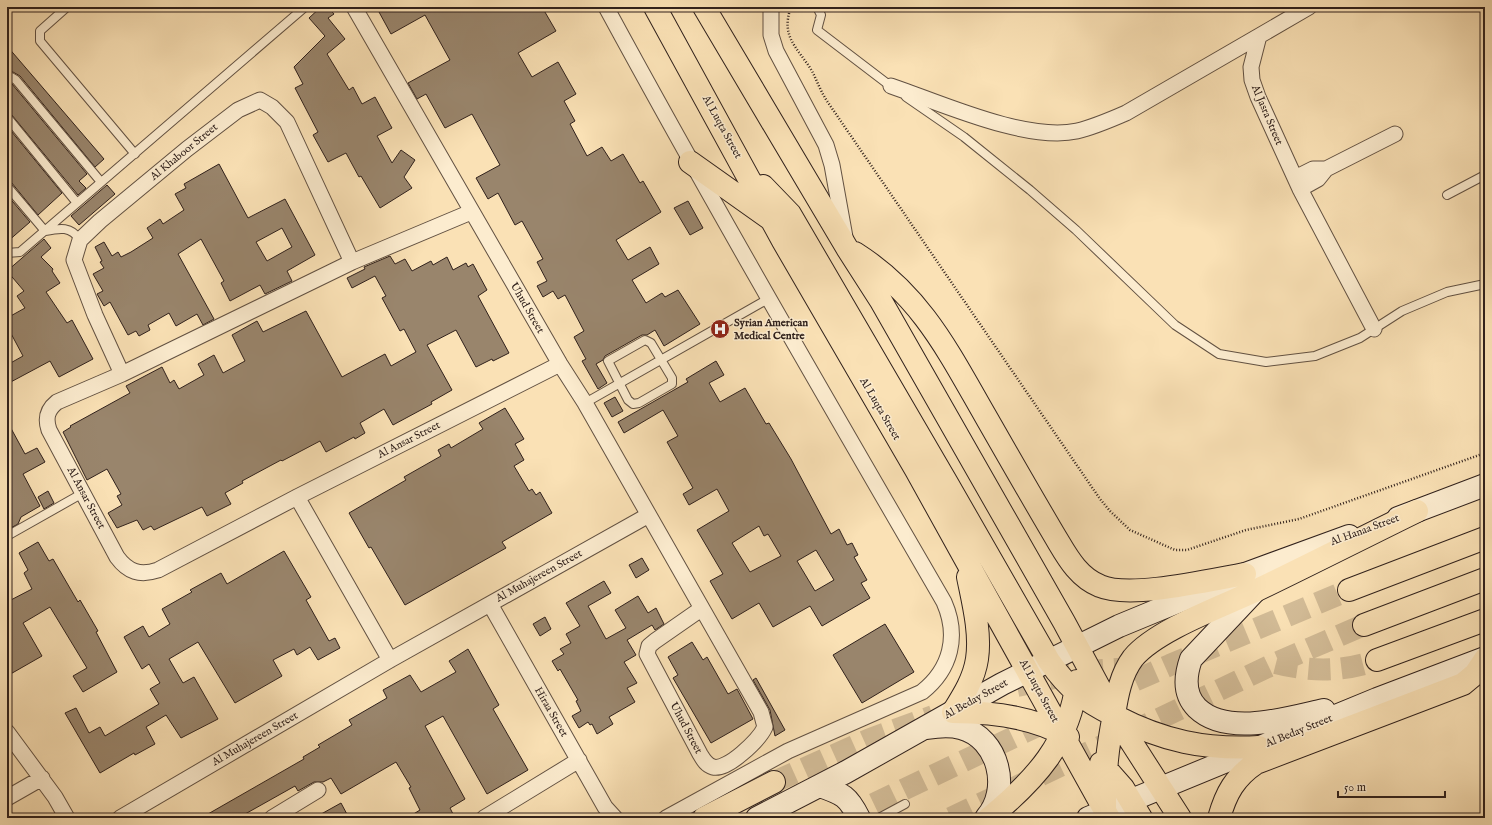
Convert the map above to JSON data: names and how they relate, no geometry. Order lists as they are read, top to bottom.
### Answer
{
  "streets": {
    "main road": ["Al Luqta Street", "Al Hanaa Street", "Al Beday Street"],
    "street": [
      "Al Jasra Street",
      "Al Khaboor Street",
      "Uhud Street",
      "Al Ansar Street",
      "Al Muhajereen Street",
      "Hiraa Street"
    ]
  },
  "crossings": [
    ["Al Luqta Street", "Al Beday Street"],
    ["Al Khaboor Street", "Al Ansar Street"],
    ["Uhud Street", "Al Ansar Street"],
    ["Uhud Street", "Al Muhajereen Street"],
    ["Al Hanaa Street", "Al Beday Street"],
    ["Al Muhajereen Street", "Hiraa Street"]
  ],
  "places": {
    "hospital": ["Syrian American Medical Centre"]
  },
  "scale_bar": "50 m"
}
